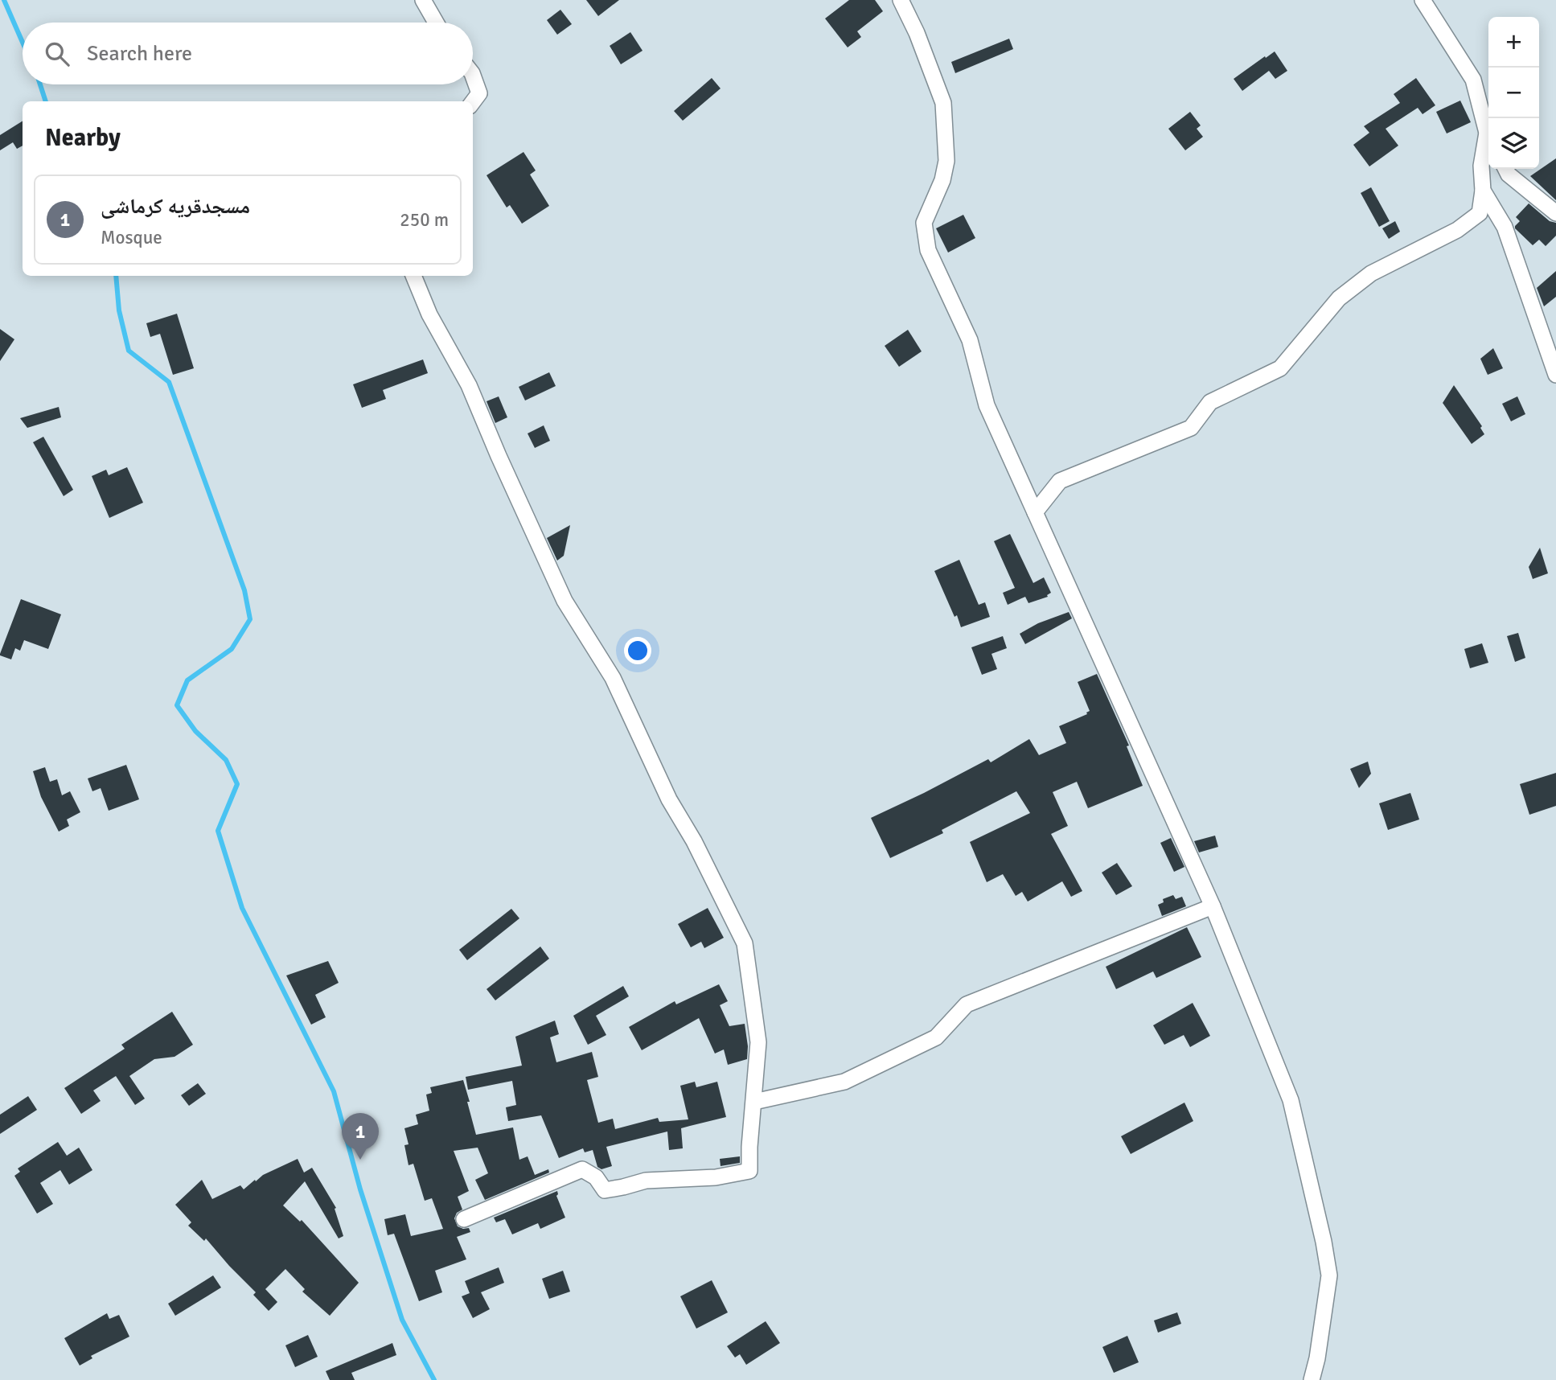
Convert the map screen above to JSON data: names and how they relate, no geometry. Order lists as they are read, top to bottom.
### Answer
{
  "page": {
    "map_buttons": ["+", "−"],
    "search": "Search here",
    "heading": "Nearby",
    "list": [
      {
        "mark": "1",
        "name": "مسجدقریه کرماشی",
        "note": "Mosque",
        "value": "250 m"
      }
    ],
    "pins": "1"
  }
}
